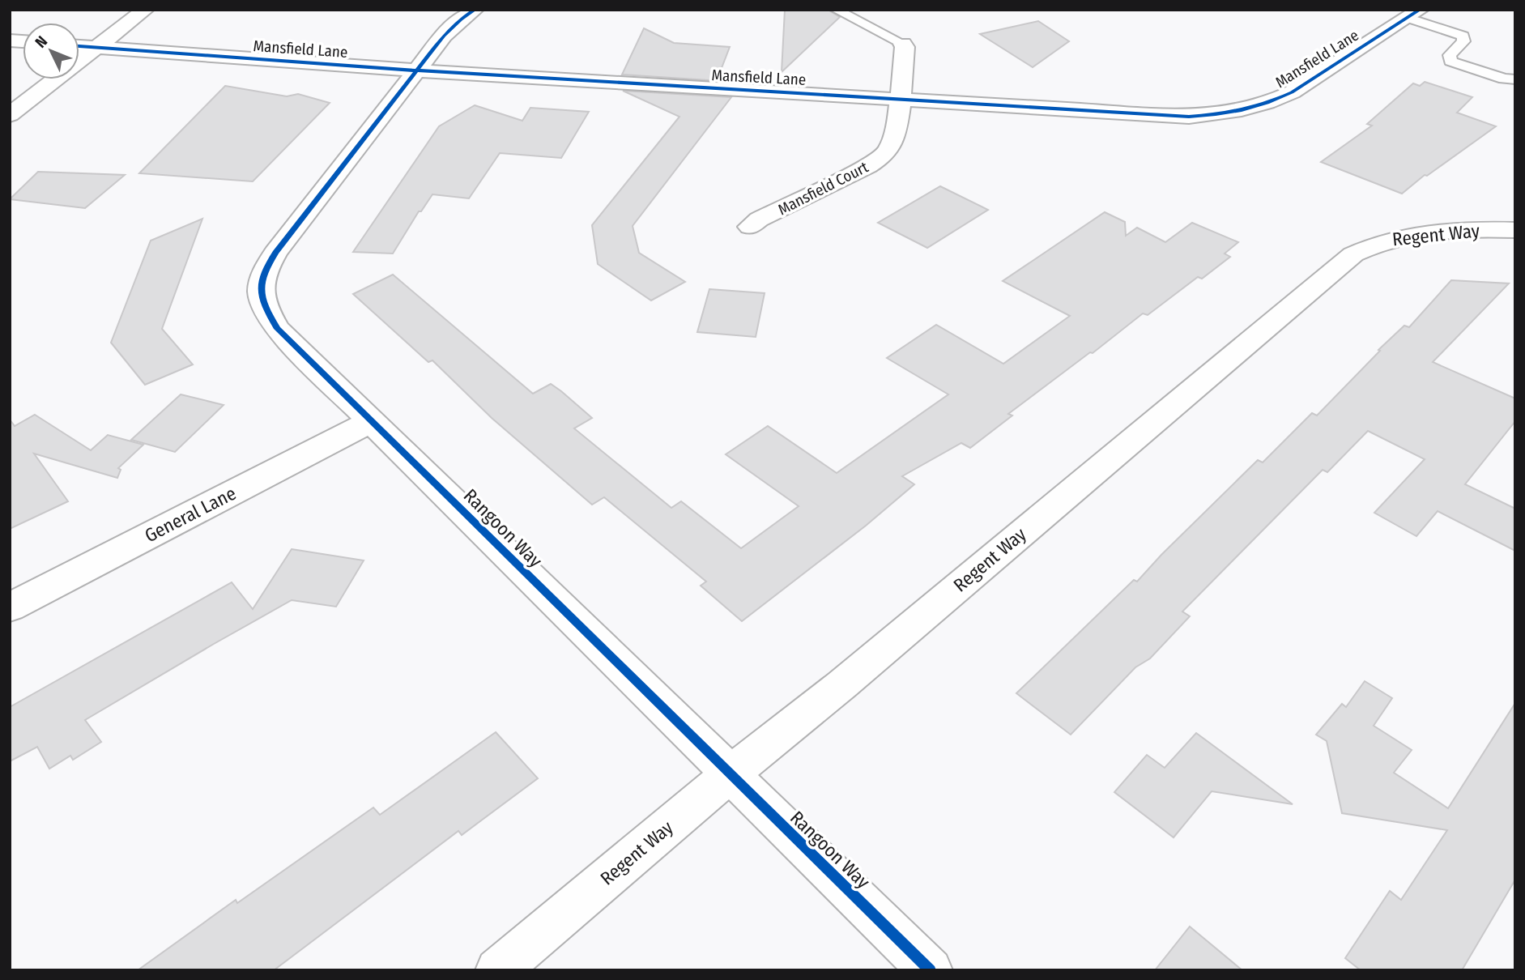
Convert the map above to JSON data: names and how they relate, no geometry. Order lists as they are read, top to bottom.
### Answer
{
  "streets": {
    "street": [
      "Mansfield Lane",
      "Mansfield Court",
      "Regent Way",
      "General Lane",
      "Rangoon Way"
    ]
  },
  "crossings": [
    ["Mansfield Lane", "Mansfield Court"],
    ["Mansfield Lane", "Rangoon Way"],
    ["Regent Way", "Rangoon Way"],
    ["General Lane", "Rangoon Way"]
  ],
  "north": "top left"
}
